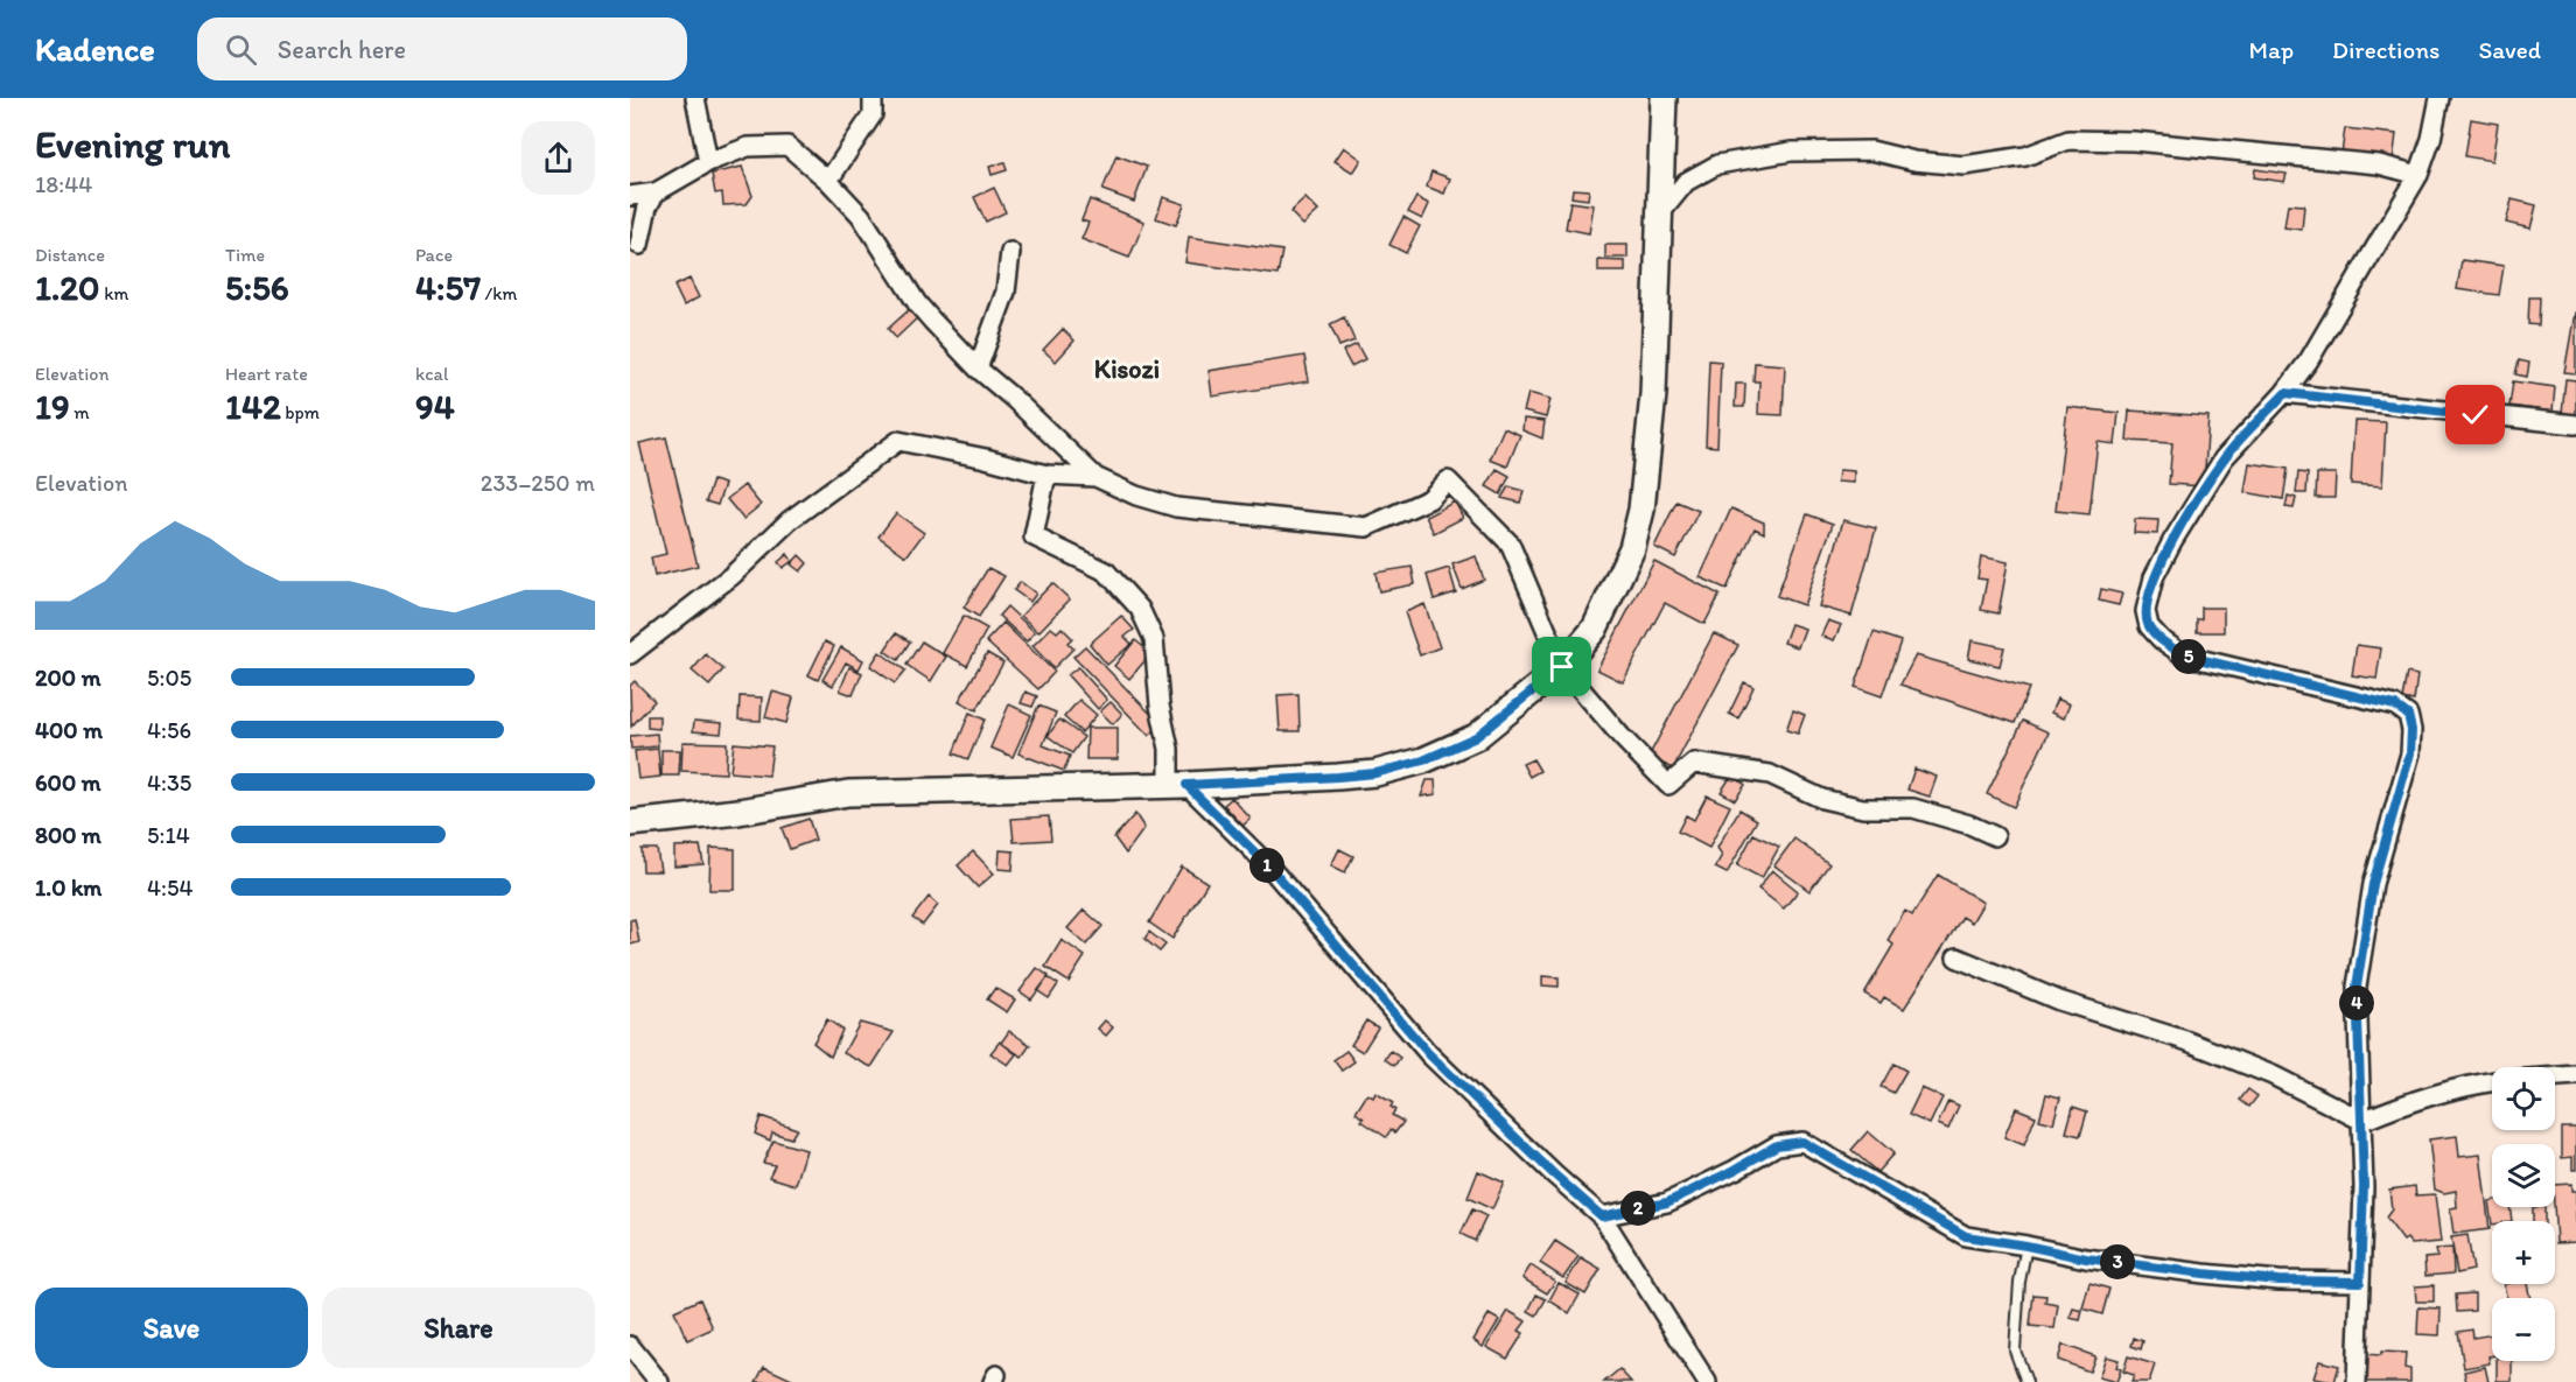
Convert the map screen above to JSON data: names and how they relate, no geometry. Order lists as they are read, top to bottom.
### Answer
{
  "districts": ["Kisozi"],
  "page": {
    "header": "Kadence",
    "search": "Search here",
    "nav": ["Map", "Directions", "Saved"],
    "heading": ["Evening run", "18:44"],
    "stats": [
      ["Distance", "1.20 km"],
      ["Time", "5:56"],
      ["Pace", "4:57 /km"],
      ["Elevation", "19 m"],
      ["Heart rate", "142 bpm"],
      ["kcal", "94"]
    ],
    "chart": ["Elevation", "233–250 m"],
    "pins": [
      "5",
      "1",
      "4",
      "2",
      "3"
    ],
    "list": [
      {
        "name": "200 m",
        "note": "5:05"
      },
      {
        "name": "400 m",
        "note": "4:56"
      },
      {
        "name": "600 m",
        "note": "4:35"
      },
      {
        "name": "800 m",
        "note": "5:14"
      },
      {
        "name": "1.0 km",
        "note": "4:54"
      }
    ],
    "map_buttons": ["+", "−"],
    "buttons": ["Save", "Share"]
  }
}
